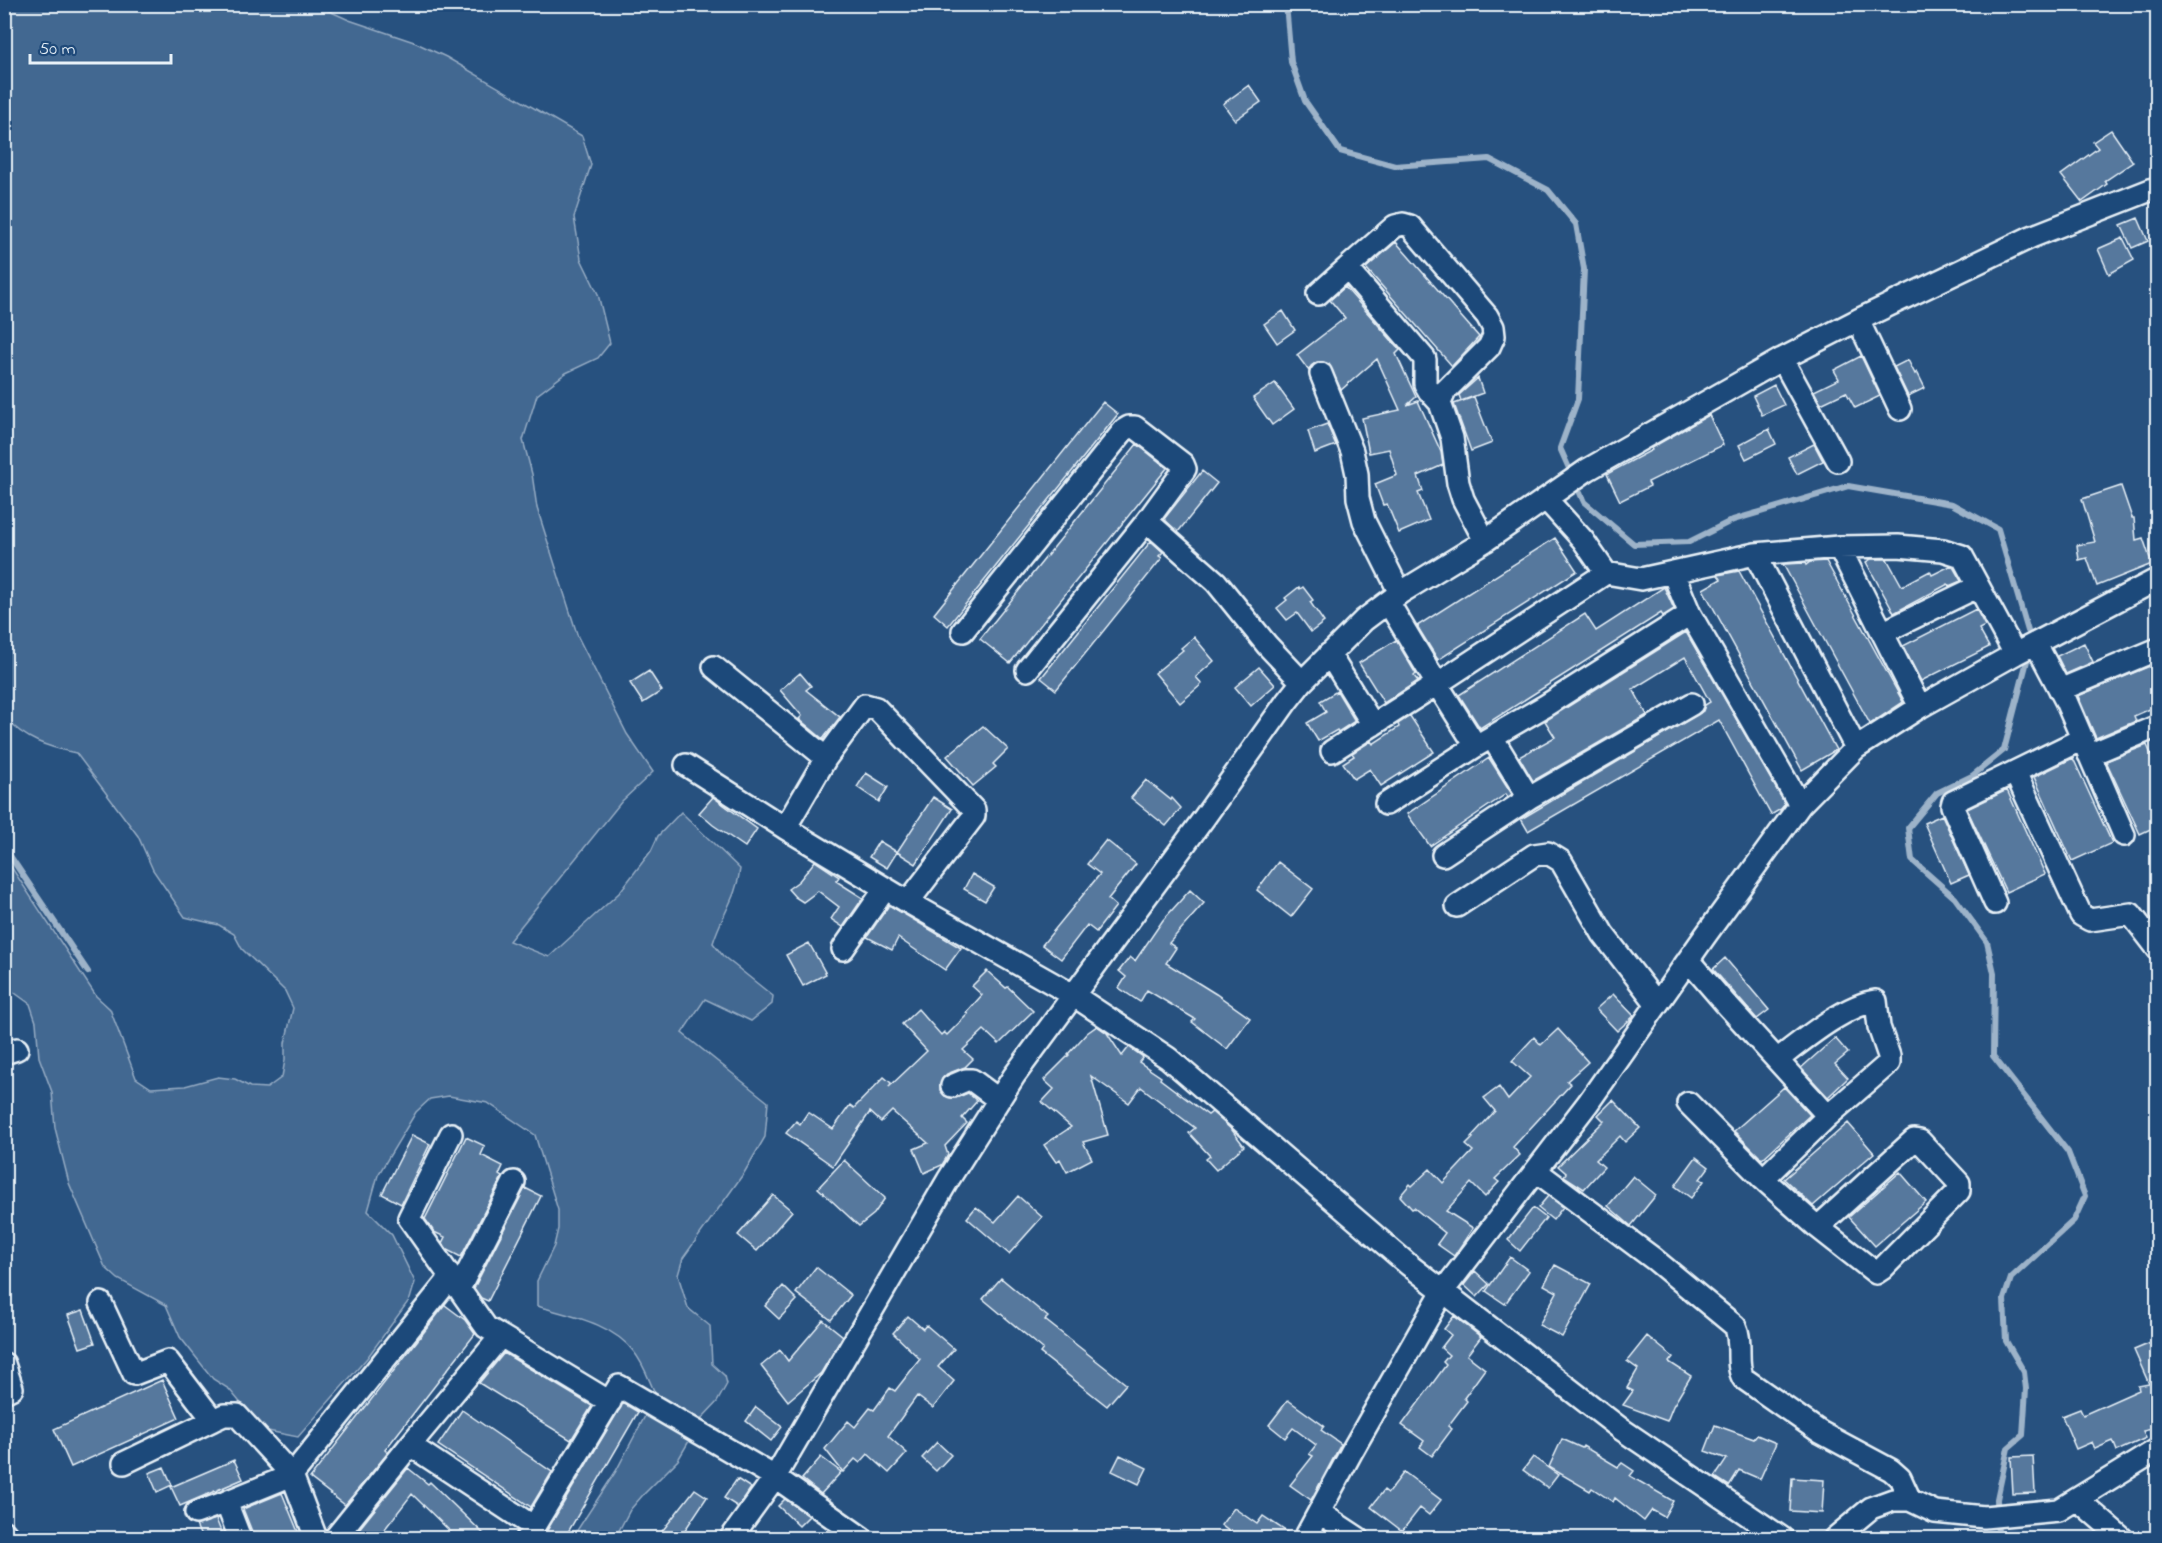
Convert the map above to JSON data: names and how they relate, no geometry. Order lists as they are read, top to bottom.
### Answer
{
  "scale_bar": "50 m"
}
